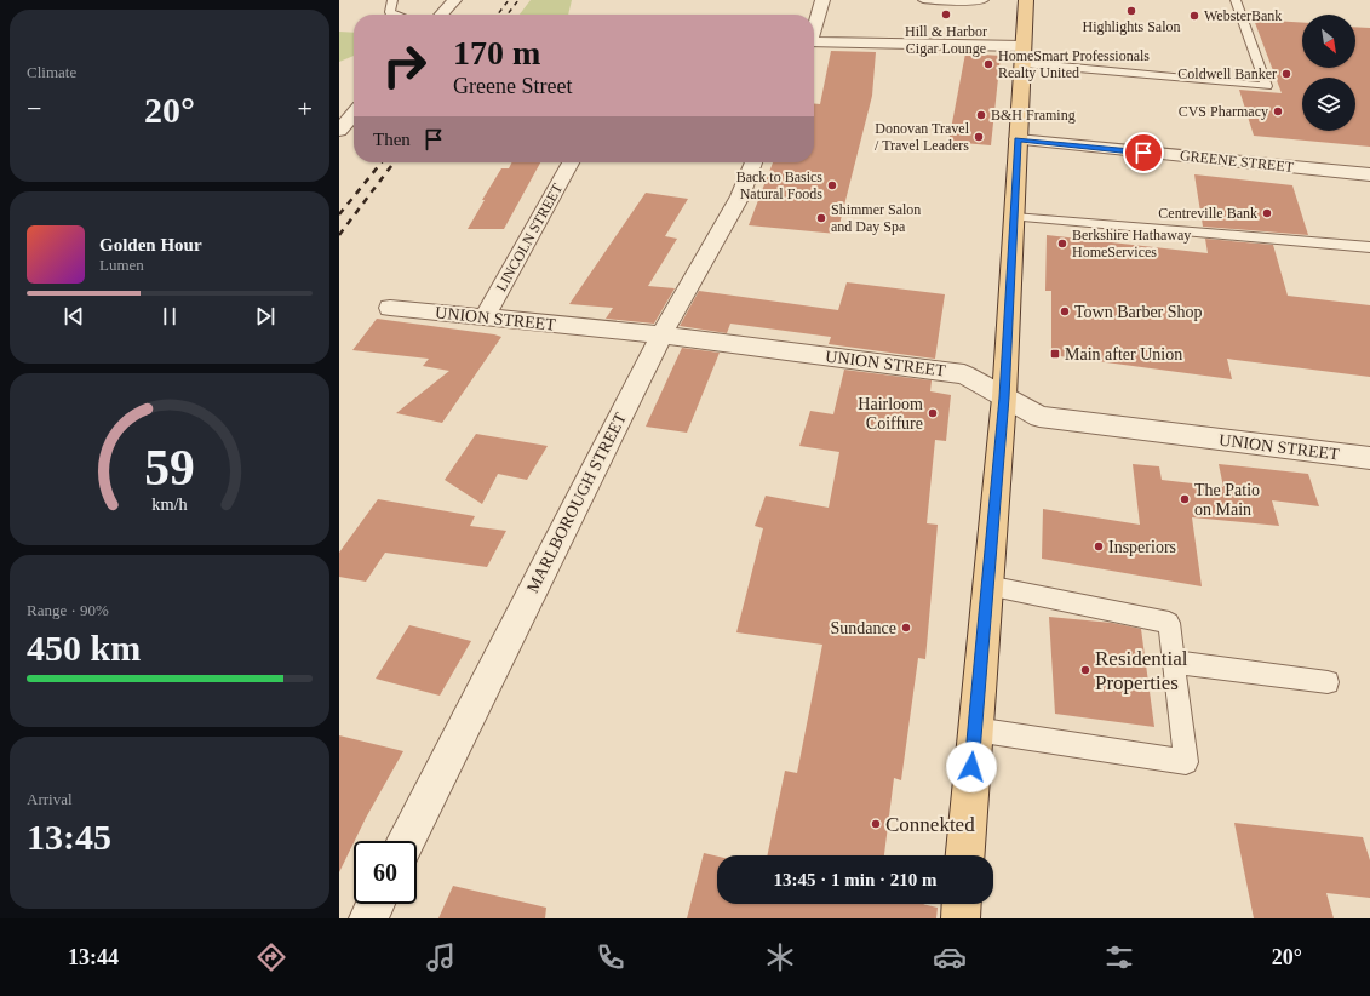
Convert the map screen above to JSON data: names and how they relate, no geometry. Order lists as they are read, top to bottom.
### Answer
{
  "streets": {
    "street": [
      "GREENE STREET",
      "LINCOLN STREET",
      "UNION STREET",
      "MARLBOROUGH STREET"
    ]
  },
  "crossings": [
    ["LINCOLN STREET", "UNION STREET"],
    ["UNION STREET", "MARLBOROUGH STREET"]
  ],
  "places": {
    "other": [
      "Highlights Salon",
      "Hill & Harbor Cigar Lounge",
      "WebsterBank",
      "HomeSmart Professionals Realty United",
      "Coldwell Banker",
      "CVS Pharmacy",
      "B&H Framing",
      "Donovan Travel / Travel Leaders",
      "Back to Basics Natural Foods",
      "Centreville Bank",
      "Shimmer Salon and Day Spa",
      "Berkshire Hathaway HomeServices",
      "Town Barber Shop",
      "Hairloom Coiffure",
      "The Patio on Main",
      "Insperiors",
      "Sundance",
      "Residential Properties",
      "Connekted"
    ],
    "transit": ["Main after Union"]
  },
  "north": "bottom right",
  "page": {
    "tile": [
      "Climate",
      ["Range · 90%", "450 km"],
      ["Arrival", "13:45"]
    ],
    "turn": ["170 m", "Greene Street"],
    "heat": ["−", "20°", "+"],
    "then": "Then",
    "song": ["Golden Hour", "Lumen"],
    "limit": "60",
    "trip": "13:45 · 1 min · 210 m",
    "tabs": ["13:44", "20°"],
    "gauge": ["59", "km/h"]
  }
}
